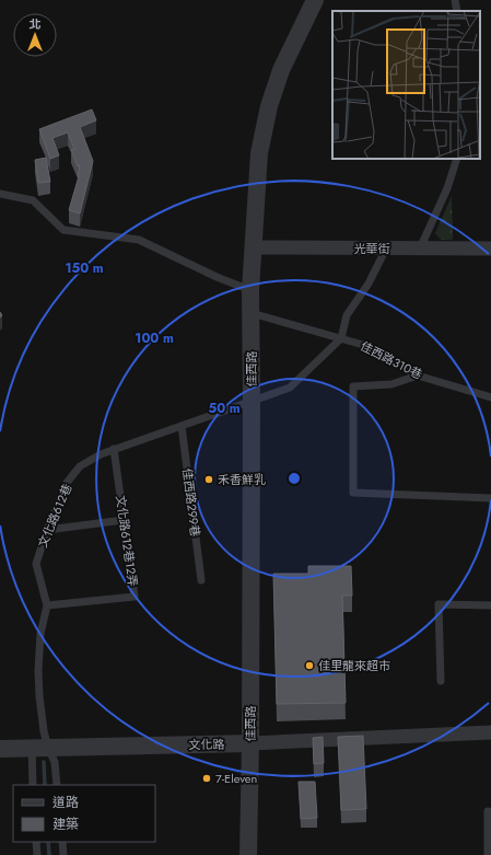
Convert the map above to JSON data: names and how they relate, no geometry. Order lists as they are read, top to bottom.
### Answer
{
  "streets": {
    "street": ["光華街", "佳西路", "文化路"],
    "lane": [
      "佳西路310巷",
      "佳西路299巷",
      "文化路612巷",
      "文化路612巷12弄"
    ]
  },
  "crossings": [
    ["光華街", "佳西路"],
    ["佳西路310巷", "佳西路"],
    ["佳西路", "文化路612巷"],
    ["佳西路", "文化路"],
    ["佳西路299巷", "文化路612巷"],
    ["文化路612巷", "文化路612巷12弄"],
    ["文化路612巷", "文化路"]
  ],
  "places": ["禾香鮮乳", "佳里龍來超市", "7-Eleven"],
  "legend": ["道路", "建築"],
  "north": "top",
  "rings": ["150 m", "100 m", "50 m"]
}
